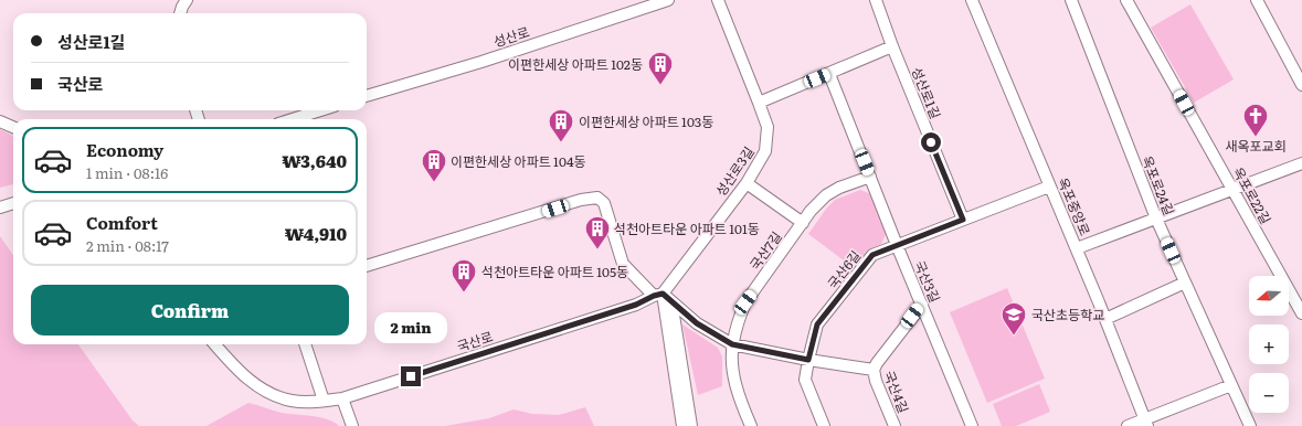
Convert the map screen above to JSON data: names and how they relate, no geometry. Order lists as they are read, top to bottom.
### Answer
{
  "streets": {
    "street": [
      "성산로",
      "성산로1길",
      "성산로3길",
      "옥포로24길",
      "옥포로22길",
      "옥포중앙로",
      "국산7길",
      "국산6길",
      "국산3길",
      "국산로",
      "국산4길"
    ]
  },
  "crossings": [
    ["성산로1길", "국산6길"],
    ["성산로3길", "국산로"],
    ["옥포중앙로", "국산6길"],
    ["국산7길", "국산3길"],
    ["국산6길", "국산3길"],
    ["국산3길", "국산4길"]
  ],
  "places": {
    "building": [
      "이편한세상 아파트 102동",
      "이편한세상 아파트 103동",
      "이편한세상 아파트 104동",
      "석천아트타운 아파트 101동",
      "석천아트타운 아파트 105동"
    ],
    "church": ["새옥포교회"],
    "school or university": ["국산초등학교"]
  },
  "north": "left",
  "page": {
    "banner": ["성산로1길", "국산로"],
    "list": [
      {
        "name": "Economy",
        "note": "1 min · 08:16",
        "value": "₩3,640"
      },
      {
        "name": "Comfort",
        "note": "2 min · 08:17",
        "value": "₩4,910"
      }
    ],
    "map_buttons": ["+", "−"],
    "buttons": "Confirm",
    "bubble": "2 min"
  }
}
